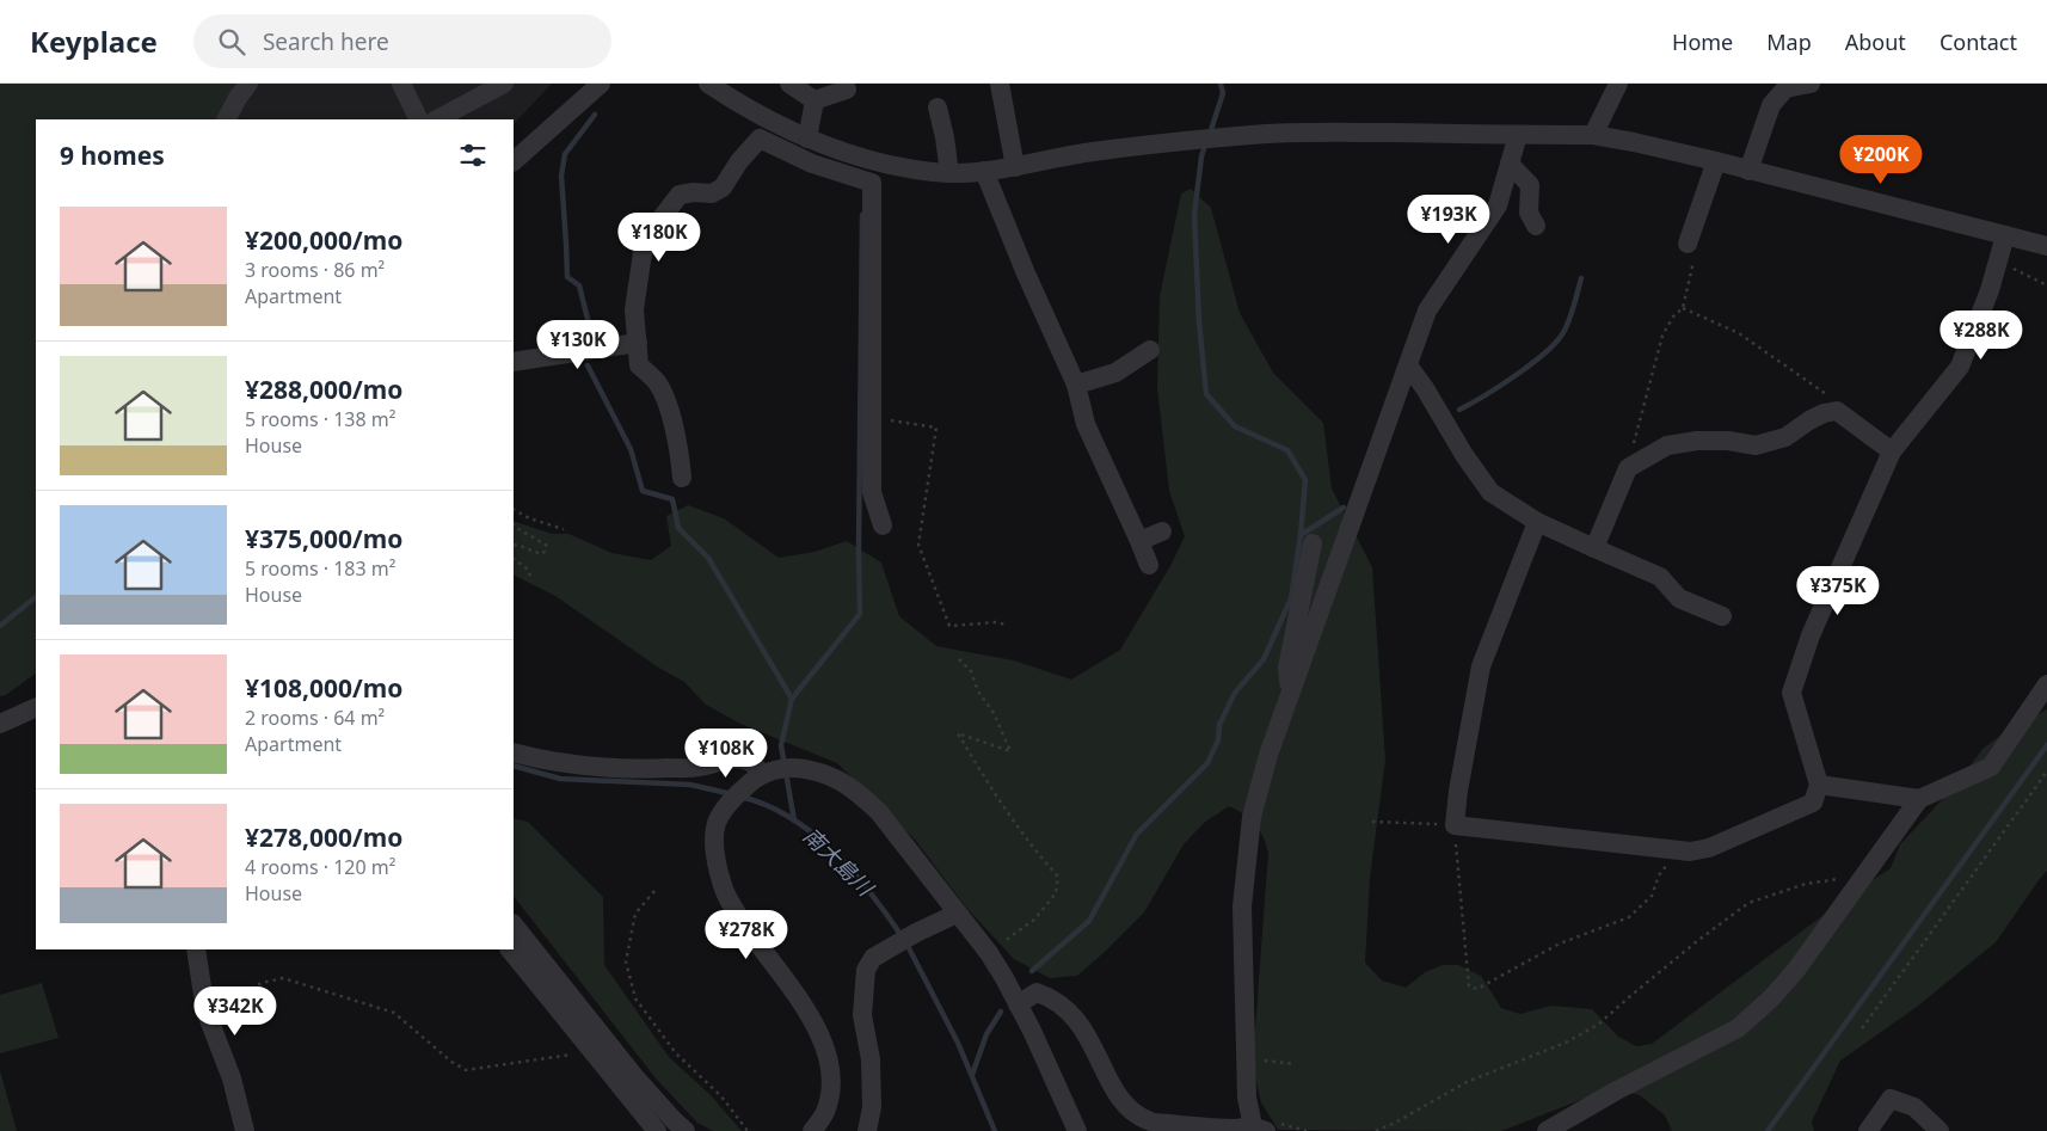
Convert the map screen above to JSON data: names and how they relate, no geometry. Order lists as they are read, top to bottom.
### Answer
{
  "water": ["南大島川"],
  "page": {
    "header": "Keyplace",
    "search": "Search here",
    "nav": [
      "Home",
      "Map",
      "About",
      "Contact"
    ],
    "heading": "9 homes",
    "price": [
      "¥200K",
      "¥193K",
      "¥180K",
      "¥288K",
      "¥130K",
      "¥375K",
      "¥108K",
      "¥278K",
      "¥342K"
    ],
    "list": [
      {
        "name": "¥200,000/mo",
        "note": "3 rooms · 86 m² · Apartment"
      },
      {
        "name": "¥288,000/mo",
        "note": "5 rooms · 138 m² · House"
      },
      {
        "name": "¥375,000/mo",
        "note": "5 rooms · 183 m² · House"
      },
      {
        "name": "¥108,000/mo",
        "note": "2 rooms · 64 m² · Apartment"
      },
      {
        "name": "¥278,000/mo",
        "note": "4 rooms · 120 m² · House"
      }
    ]
  }
}
